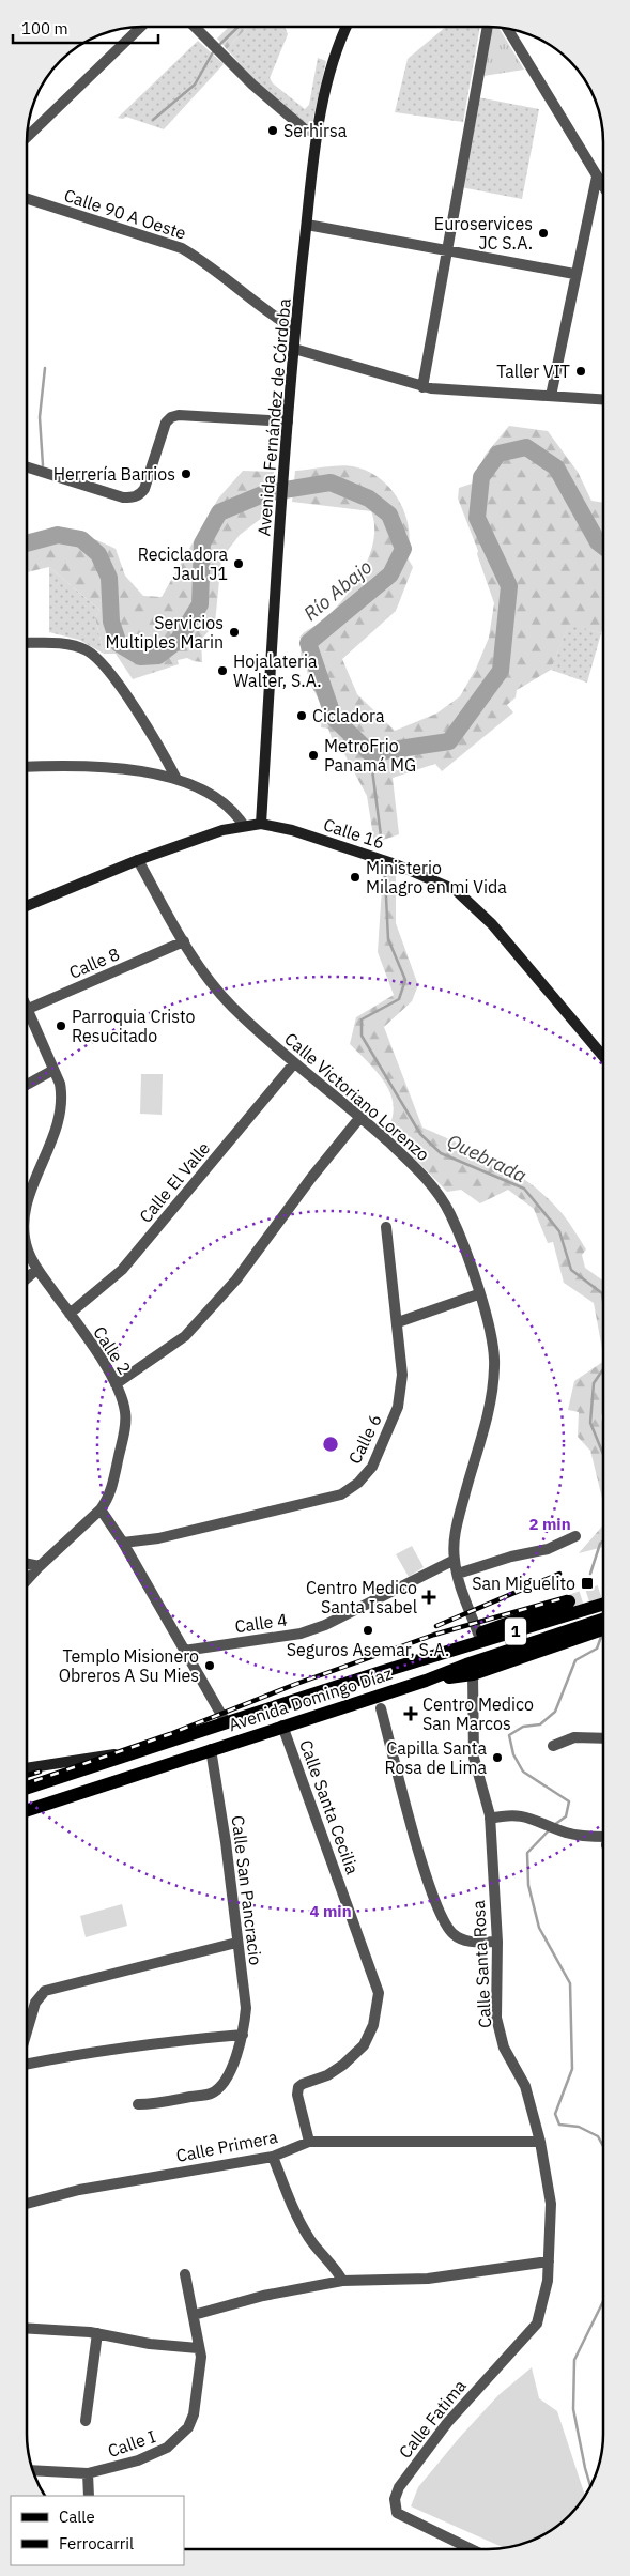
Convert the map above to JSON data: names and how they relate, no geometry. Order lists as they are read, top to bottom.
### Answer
{
  "streets": {
    "main road": [
      "Avenida Fernández de Córdoba",
      "Calle 16",
      "1",
      "Avenida Domingo Díaz"
    ],
    "street": [
      "Calle 90 A Oeste",
      "Calle 8",
      "Calle Victoriano Lorenzo",
      "Calle El Valle",
      "Calle 2",
      "Calle 6",
      "Calle 4",
      "Calle Santa Cecilia",
      "Calle San Pancracio",
      "Calle Santa Rosa",
      "Calle Primera",
      "Calle Fatima",
      "Calle I"
    ]
  },
  "crossings": [
    ["Calle 90 A Oeste", "Avenida Fernández de Córdoba"],
    ["Avenida Fernández de Córdoba", "Calle 16"],
    ["Calle 16", "Calle Victoriano Lorenzo"],
    ["Calle 8", "Calle Victoriano Lorenzo"],
    ["Calle Victoriano Lorenzo", "Calle El Valle"],
    ["Calle Victoriano Lorenzo", "Calle 4"],
    ["Calle El Valle", "Calle 2"],
    ["Avenida Domingo Díaz", "Calle Santa Cecilia"],
    ["Avenida Domingo Díaz", "Calle San Pancracio"],
    ["Calle Santa Cecilia", "Calle Primera"],
    ["Calle Santa Rosa", "Calle Primera"],
    ["Calle Santa Rosa", "Calle Fatima"]
  ],
  "water": ["Río Abajo", "Quebrada"],
  "places": {
    "other": [
      "Serhirsa",
      "Euroservices JC S.A.",
      "Taller VIT",
      "Herrería Barrios",
      "Recicladora Jaul J1",
      "Servicios Multiples Marin",
      "Hojalateria Walter, S.A.",
      "Cicladora",
      "MetroFrio Panamá MG",
      "Ministerio Milagro en mi Vida",
      "Parroquia Cristo Resucitado",
      "Seguros Asemar, S.A.",
      "Templo Misionero Obreros A Su Mies",
      "Capilla Santa Rosa de Lima"
    ],
    "transit": ["San Miguelito"],
    "health": ["Centro Medico Santa Isabel", "Centro Medico San Marcos"]
  },
  "legend": ["Calle", "Ferrocarril"],
  "scale_bar": "100 m",
  "rings": ["2 min", "4 min"]
}
